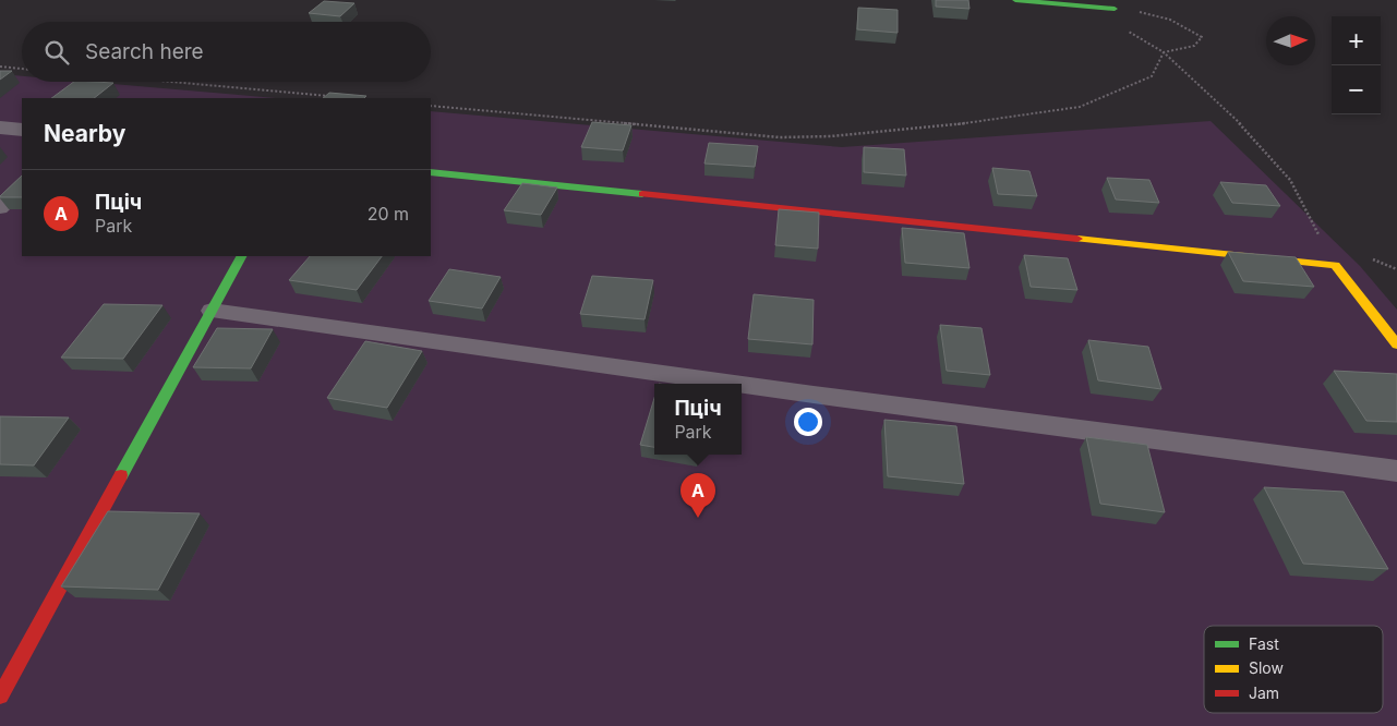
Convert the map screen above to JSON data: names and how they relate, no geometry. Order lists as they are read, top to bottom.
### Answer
{
  "legend": ["Fast", "Slow", "Jam"],
  "north": "right",
  "page": {
    "map_buttons": ["+", "−"],
    "search": "Search here",
    "heading": "Nearby",
    "list": [
      {
        "mark": "A",
        "name": "Пціч",
        "note": "Park",
        "value": "20 m"
      }
    ],
    "popup": ["Пціч", "Park"],
    "pins": "A"
  }
}
